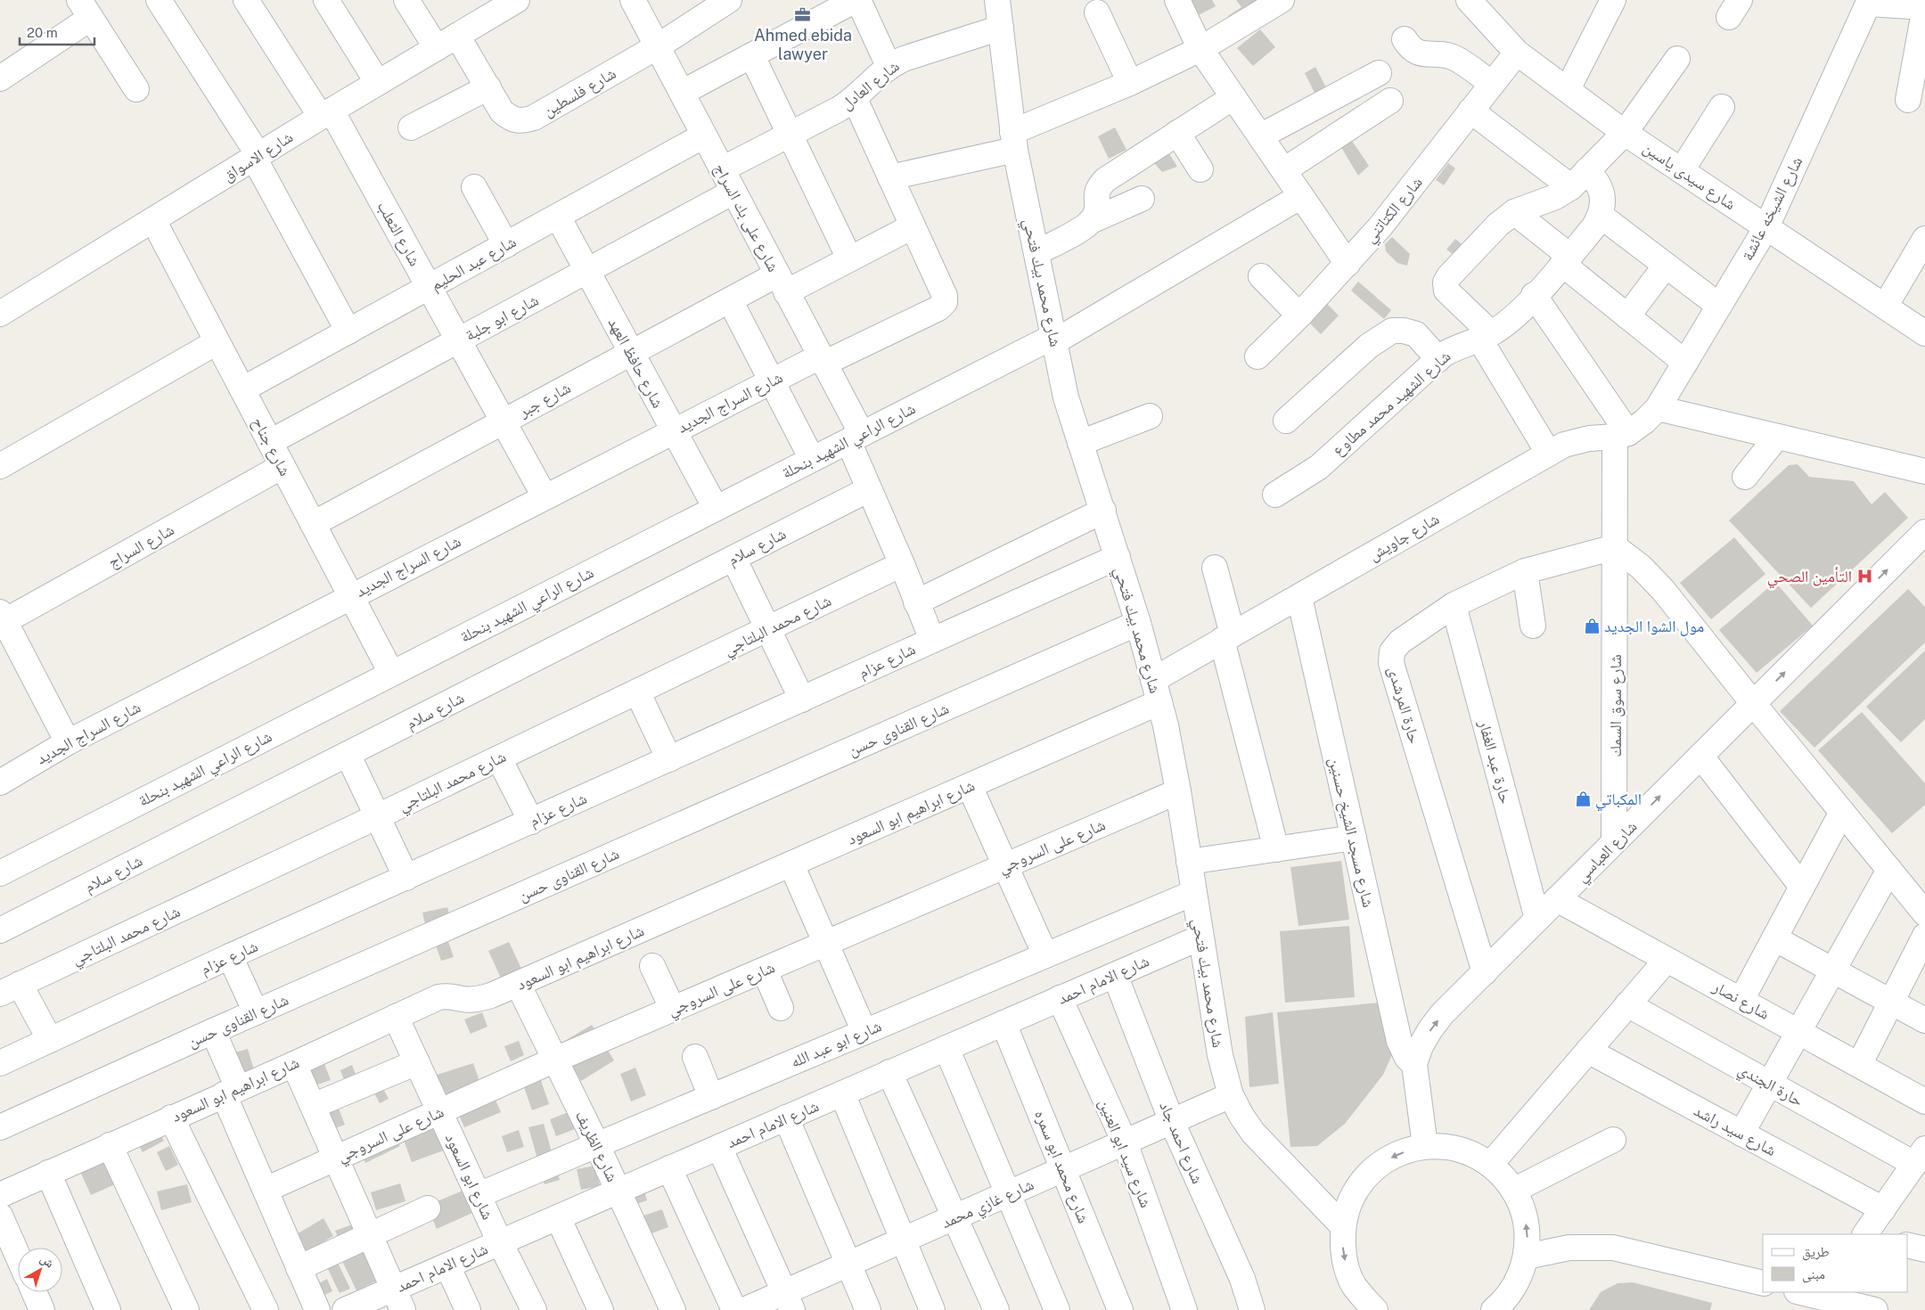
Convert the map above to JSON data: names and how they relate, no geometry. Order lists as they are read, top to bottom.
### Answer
{
  "streets": {
    "street": [
      "شارع العادل",
      "شارع فلسطين",
      "شارع الاسواق",
      "شارع سيدى ياسين",
      "شارع الشيخه عائشة",
      "شارع الكتاتني",
      "شارع على بك السراج",
      "شارع الثعلب",
      "شارع عبد الحليم",
      "شارع محمد بيك فتحي",
      "شارع ابو جلبة",
      "شارع حافظ العهد",
      "شارع جبر",
      "شارع السراج الجديد",
      "شارع الشهيد محمد مطاوع",
      "شارع الراعي الشهيد بنحلة",
      "شارع جناح",
      "شارع جاويش",
      "شارع السراج",
      "شارع سلام",
      "شارع محمد البلتاجي",
      "شارع عزام",
      "حارة المرشدى",
      "شارع سوق السمك",
      "شارع القناوى حسن",
      "حارة عبد الغفار",
      "شارع ابراهيم ابو السعود",
      "شارع مسجد الشيخ حسنين",
      "شارع على السروجي",
      "شارع العباسي",
      "شارع الامام احمد",
      "شارع نصار",
      "شارع ابو عبد الله",
      "حارة الجندي",
      "شارع سيد راشد",
      "شارع احمد جاد",
      "شارع الظريف",
      "شارع سيد ابو العنين",
      "شارع محمد ابو سمره",
      "شارع ابو السعود",
      "شارع غازي محمد"
    ]
  },
  "crossings": [
    ["شارع العادل", "شارع على بك السراج"],
    ["شارع العادل", "شارع محمد بيك فتحي"],
    ["شارع فلسطين", "شارع الاسواق"],
    ["شارع فلسطين", "شارع على بك السراج"],
    ["شارع الاسواق", "شارع الثعلب"],
    ["شارع الاسواق", "شارع جناح"],
    ["شارع سيدى ياسين", "شارع الشيخه عائشة"],
    ["شارع سيدى ياسين", "شارع الكتاتني"],
    ["شارع على بك السراج", "شارع عبد الحليم"],
    ["شارع على بك السراج", "شارع ابو جلبة"],
    ["شارع على بك السراج", "شارع جبر"],
    ["شارع على بك السراج", "شارع السراج الجديد"],
    ["شارع على بك السراج", "شارع الراعي الشهيد بنحلة"],
    ["شارع على بك السراج", "شارع سلام"],
    ["شارع على بك السراج", "شارع محمد البلتاجي"],
    ["شارع على بك السراج", "شارع عزام"],
    ["شارع الثعلب", "شارع عبد الحليم"],
    ["شارع الثعلب", "شارع ابو جلبة"],
    ["شارع الثعلب", "شارع جبر"],
    ["شارع الثعلب", "شارع السراج الجديد"],
    ["شارع عبد الحليم", "شارع حافظ العهد"],
    ["شارع عبد الحليم", "شارع جناح"],
    ["شارع محمد بيك فتحي", "شارع الراعي الشهيد بنحلة"],
    ["شارع محمد بيك فتحي", "شارع جاويش"],
    ["شارع محمد بيك فتحي", "شارع عزام"],
    ["شارع محمد بيك فتحي", "شارع القناوى حسن"],
    ["شارع محمد بيك فتحي", "شارع ابراهيم ابو السعود"],
    ["شارع محمد بيك فتحي", "شارع على السروجي"],
    ["شارع محمد بيك فتحي", "شارع الامام احمد"],
    ["شارع محمد بيك فتحي", "شارع ابو عبد الله"],
    ["شارع محمد بيك فتحي", "شارع غازي محمد"],
    ["شارع ابو جلبة", "شارع حافظ العهد"],
    ["شارع ابو جلبة", "شارع جناح"],
    ["شارع حافظ العهد", "شارع جبر"],
    ["شارع حافظ العهد", "شارع السراج الجديد"],
    ["شارع حافظ العهد", "شارع الراعي الشهيد بنحلة"],
    ["شارع جبر", "شارع السراج الجديد"],
    ["شارع جبر", "شارع جناح"],
    ["شارع السراج الجديد", "شارع جناح"],
    ["شارع الراعي الشهيد بنحلة", "شارع جناح"],
    ["شارع جناح", "شارع السراج"],
    ["شارع جاويش", "شارع سوق السمك"],
    ["شارع جاويش", "شارع ابراهيم ابو السعود"],
    ["شارع جاويش", "شارع مسجد الشيخ حسنين"],
    ["حارة المرشدى", "شارع سوق السمك"],
    ["حارة المرشدى", "حارة عبد الغفار"],
    ["حارة المرشدى", "شارع العباسي"],
    ["شارع سوق السمك", "شارع العباسي"],
    ["حارة عبد الغفار", "شارع العباسي"],
    ["شارع ابراهيم ابو السعود", "شارع الظريف"],
    ["شارع ابراهيم ابو السعود", "شارع ابو السعود"],
    ["شارع مسجد الشيخ حسنين", "شارع العباسي"],
    ["شارع على السروجي", "شارع الظريف"],
    ["شارع على السروجي", "شارع ابو السعود"],
    ["شارع العباسي", "شارع نصار"],
    ["شارع الامام احمد", "شارع احمد جاد"],
    ["شارع الامام احمد", "شارع الظريف"],
    ["شارع الامام احمد", "شارع سيد ابو العنين"],
    ["شارع الامام احمد", "شارع محمد ابو سمره"],
    ["شارع الامام احمد", "شارع ابو السعود"],
    ["شارع ابو عبد الله", "شارع الظريف"],
    ["شارع ابو عبد الله", "شارع ابو السعود"],
    ["شارع احمد جاد", "شارع غازي محمد"],
    ["شارع سيد ابو العنين", "شارع غازي محمد"],
    ["شارع محمد ابو سمره", "شارع غازي محمد"]
  ],
  "places": {
    "office": ["Ahmed ebida lawyer"],
    "hospital": ["التأمين الصحي"],
    "shop": ["مول الشوا الجديد", "المكباتي"]
  },
  "legend": ["طريق", "مبنى"],
  "scale_bar": "20 m",
  "north": "top right"
}
